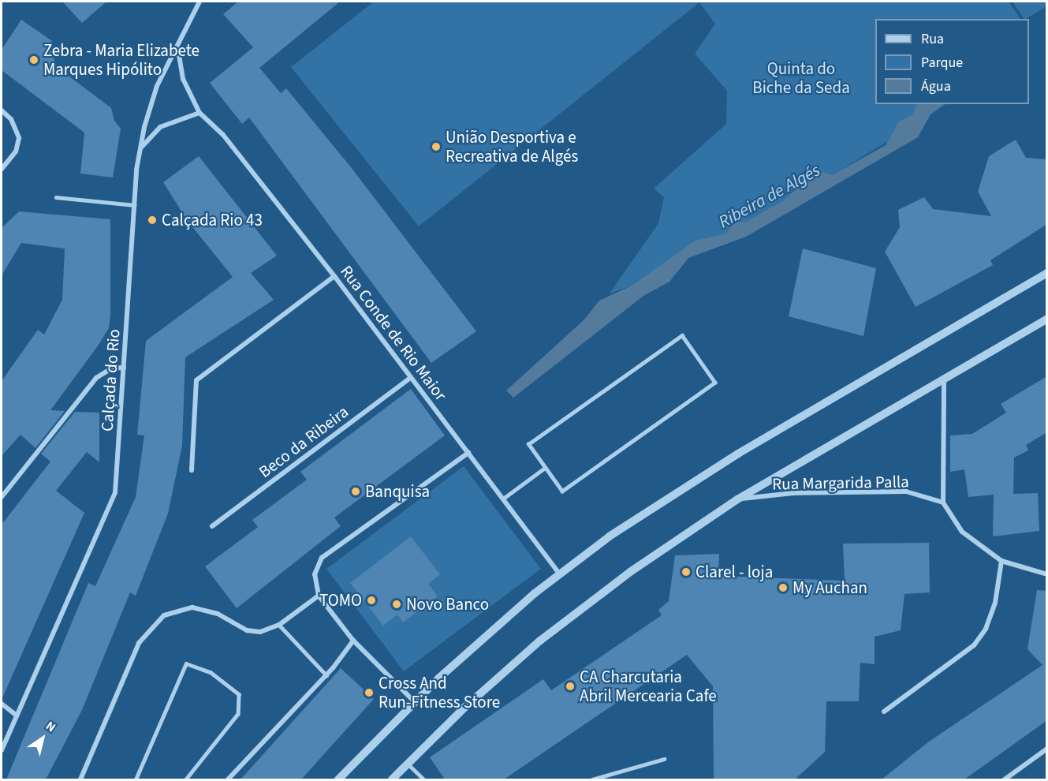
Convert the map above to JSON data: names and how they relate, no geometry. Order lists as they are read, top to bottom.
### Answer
{
  "streets": {
    "street": [
      "Rua Conde de Rio Maior",
      "Calçada do Rio",
      "Beco da Ribeira",
      "Rua Margarida Palla"
    ]
  },
  "crossings": [
    ["Rua Conde de Rio Maior", "Beco da Ribeira"]
  ],
  "water": ["Ribeira de Algés"],
  "parks": ["Quinta do Biche da Seda"],
  "places": [
    "Zebra - Maria Elizabete Marques Hipólito",
    "União Desportiva e Recreativa de Algés",
    "Calçada Rio 43",
    "Banquisa",
    "Clarel - loja",
    "My Auchan",
    "TOMO",
    "Novo Banco",
    "CA Charcutaria Abril Mercearia Cafe",
    "Cross And Run-Fitness Store"
  ],
  "legend": ["Rua", "Parque", "Água"],
  "north": "top right"
}
